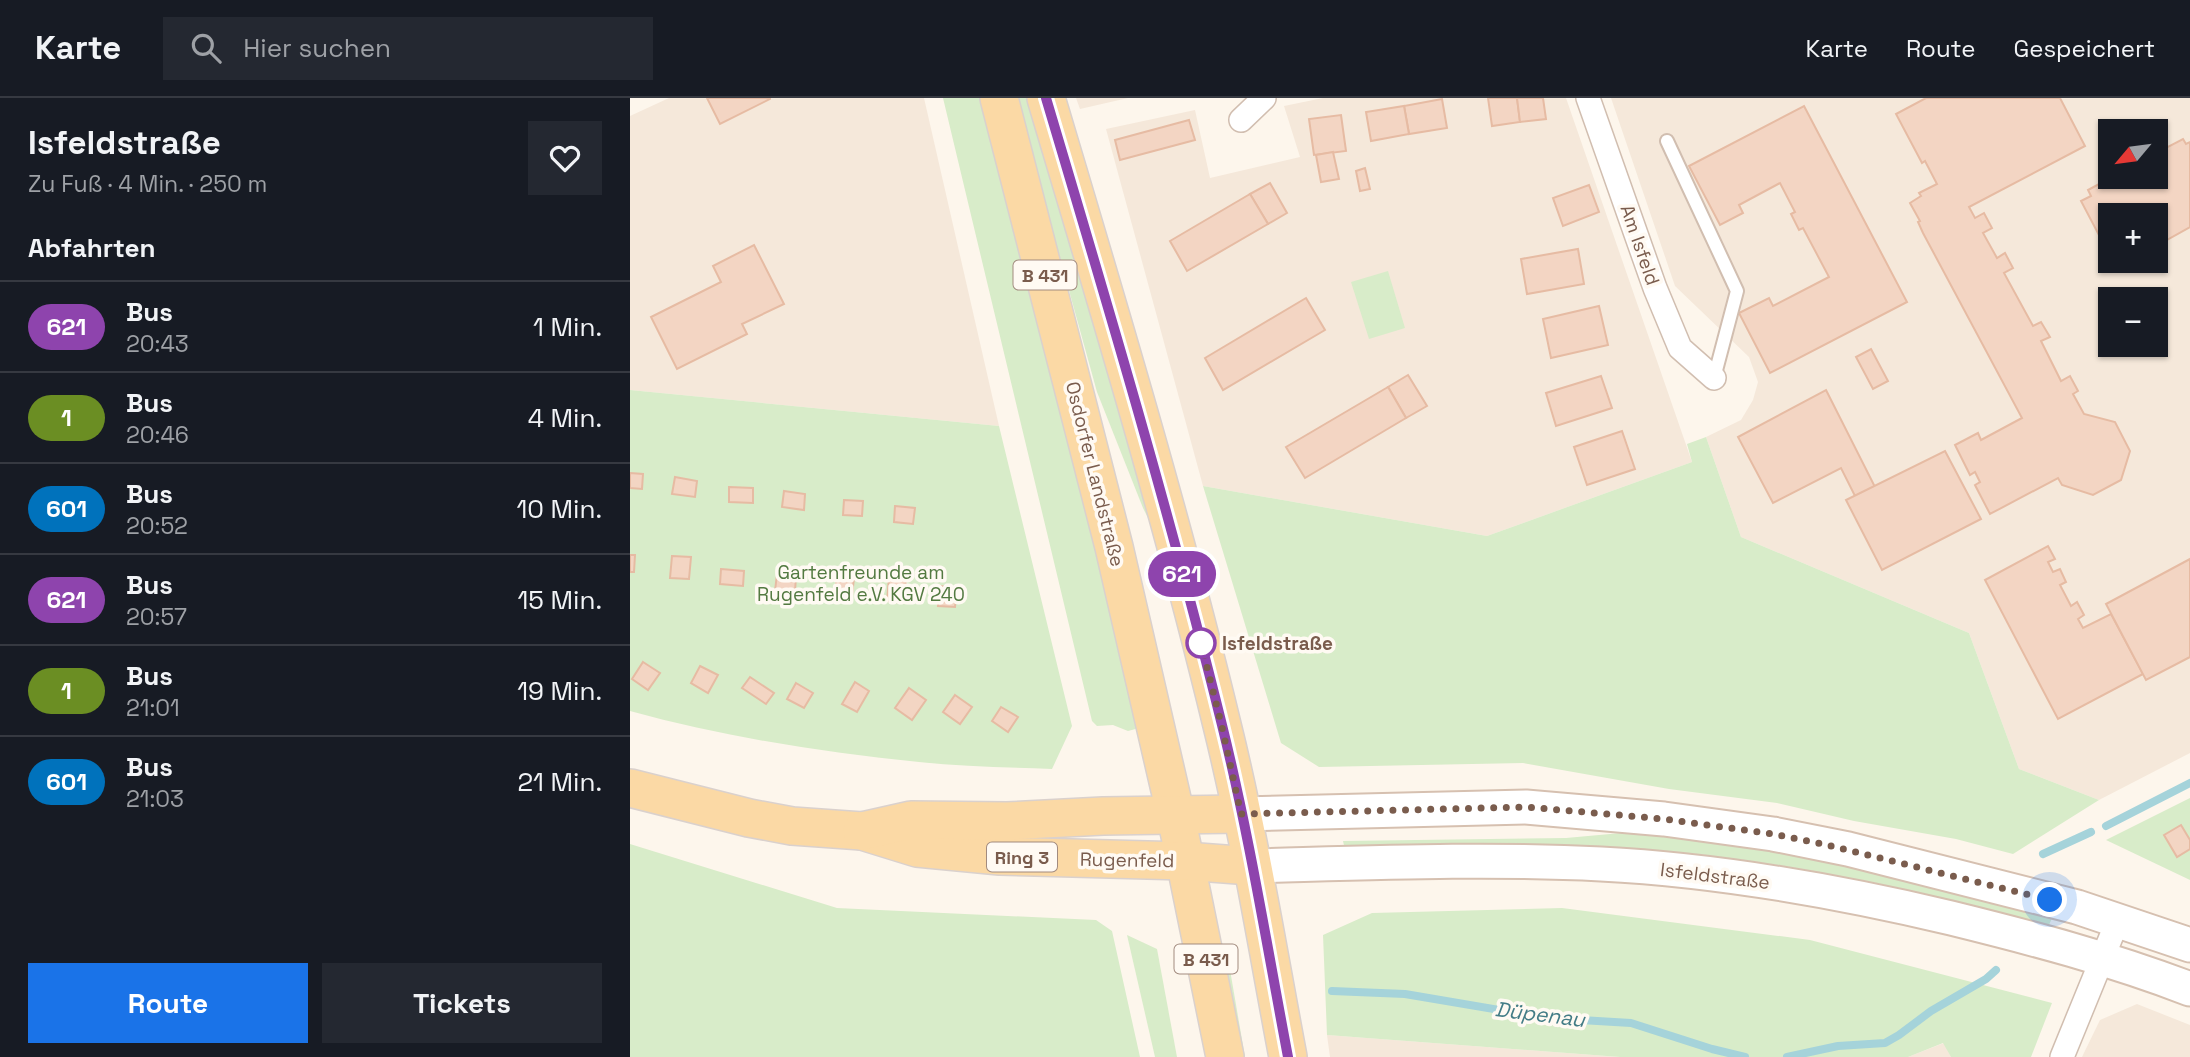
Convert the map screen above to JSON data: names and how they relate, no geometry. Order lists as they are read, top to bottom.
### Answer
{
  "streets": {
    "main road": [
      "B 431",
      "Osdorfer Landstraße",
      "Ring 3",
      "Rugenfeld",
      "Isfeldstraße"
    ],
    "street": ["Am Isfeld"]
  },
  "crossings": [
    ["B 431", "Ring 3"],
    ["B 431", "Isfeldstraße"],
    ["Osdorfer Landstraße", "Ring 3"],
    ["Osdorfer Landstraße", "Rugenfeld"],
    ["Osdorfer Landstraße", "Isfeldstraße"],
    ["Ring 3", "Rugenfeld"],
    ["Rugenfeld", "Isfeldstraße"]
  ],
  "water": ["Düpenau"],
  "parks": ["Gartenfreunde am Rugenfeld e.V. KGV 240"],
  "places": ["Isfeldstraße"],
  "lines": ["bus line 621"],
  "north": "bottom left",
  "page": {
    "header": "Karte",
    "search": "Hier suchen",
    "nav": ["Karte", "Route", "Gespeichert"],
    "heading": [
      ["Isfeldstraße", "Zu Fuß · 4 Min. · 250 m"],
      "Abfahrten"
    ],
    "on_map": "621",
    "map_buttons": ["+", "−"],
    "list": [
      {
        "mark": "621",
        "name": "Bus",
        "note": "20:43",
        "value": "1 Min."
      },
      {
        "mark": "1",
        "name": "Bus",
        "note": "20:46",
        "value": "4 Min."
      },
      {
        "mark": "601",
        "name": "Bus",
        "note": "20:52",
        "value": "10 Min."
      },
      {
        "mark": "621",
        "name": "Bus",
        "note": "20:57",
        "value": "15 Min."
      },
      {
        "mark": "1",
        "name": "Bus",
        "note": "21:01",
        "value": "19 Min."
      },
      {
        "mark": "601",
        "name": "Bus",
        "note": "21:03",
        "value": "21 Min."
      }
    ],
    "buttons": ["Route", "Tickets"]
  }
}
